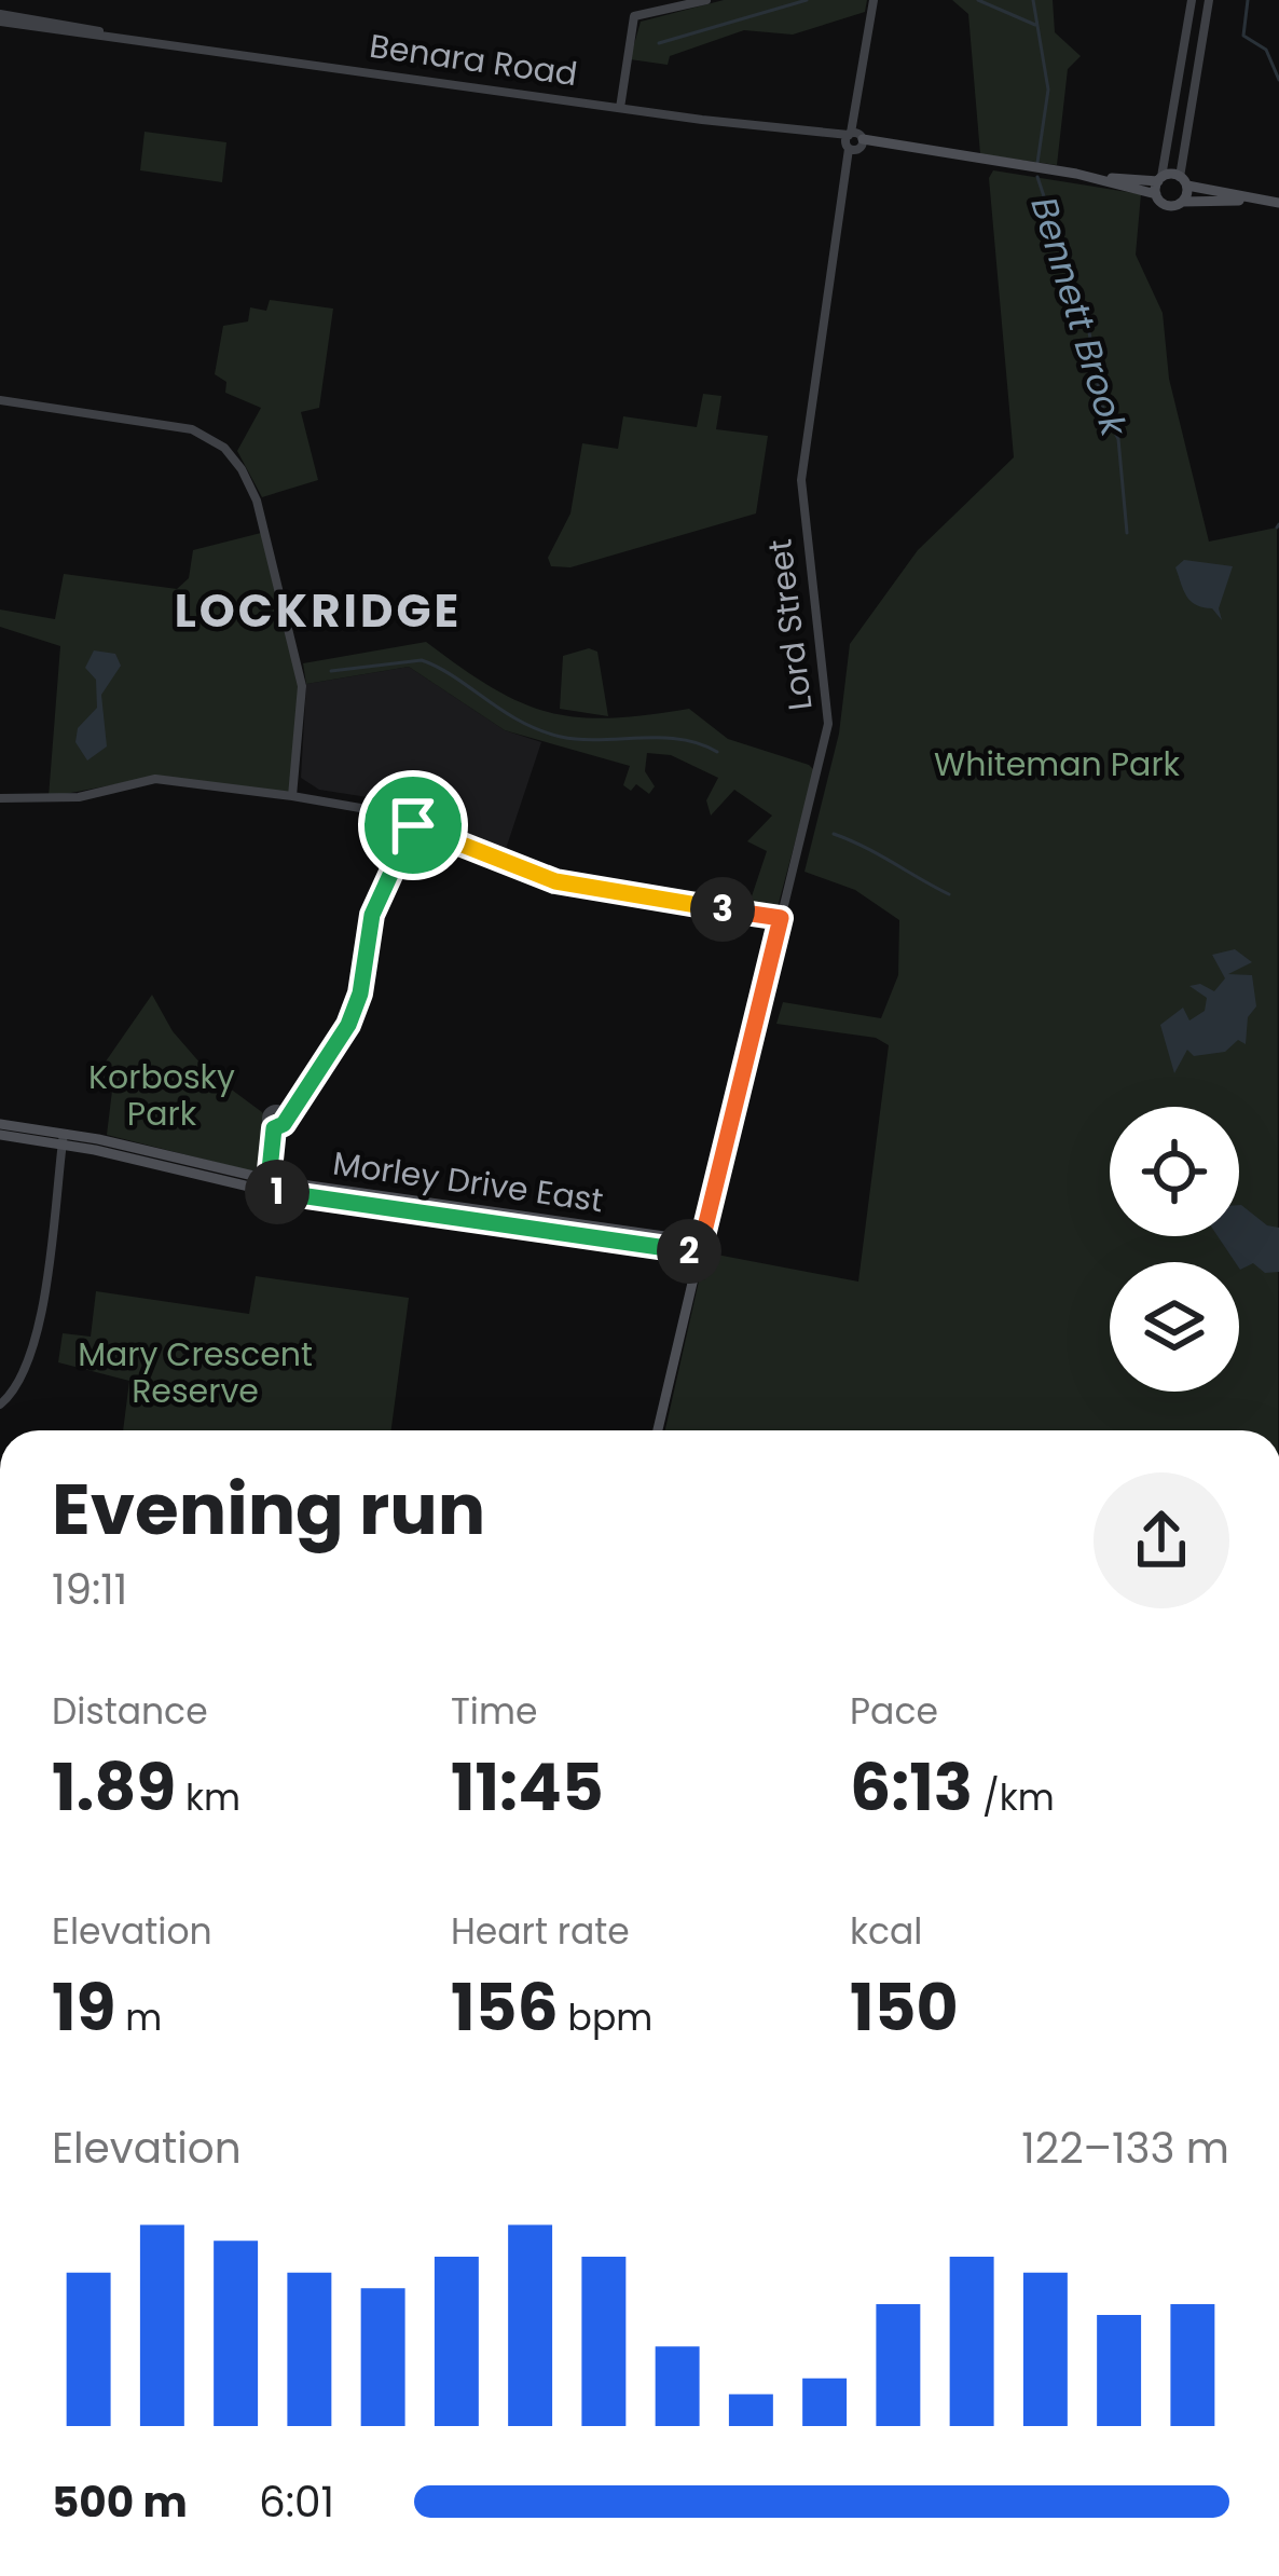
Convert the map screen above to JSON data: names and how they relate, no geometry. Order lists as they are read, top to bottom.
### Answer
{
  "streets": {
    "main road": ["Benara Road", "Lord Street", "Morley Drive East"]
  },
  "crossings": [
    ["Benara Road", "Lord Street"],
    ["Lord Street", "Morley Drive East"]
  ],
  "districts": ["LOCKRIDGE"],
  "water": ["Bennett Brook"],
  "parks": ["Whiteman Park", "Korbosky Park", "Mary Crescent Reserve"],
  "page": {
    "pins": ["3", "1", "2"],
    "heading": ["Evening run", "19:11"],
    "stats": [
      ["Distance", "1.89 km"],
      ["Time", "11:45"],
      ["Pace", "6:13 /km"],
      ["Elevation", "19 m"],
      ["Heart rate", "156 bpm"],
      ["kcal", "150"]
    ],
    "chart": ["Elevation", "122–133 m"],
    "list": [
      {
        "name": "500 m",
        "note": "6:01"
      }
    ]
  }
}
